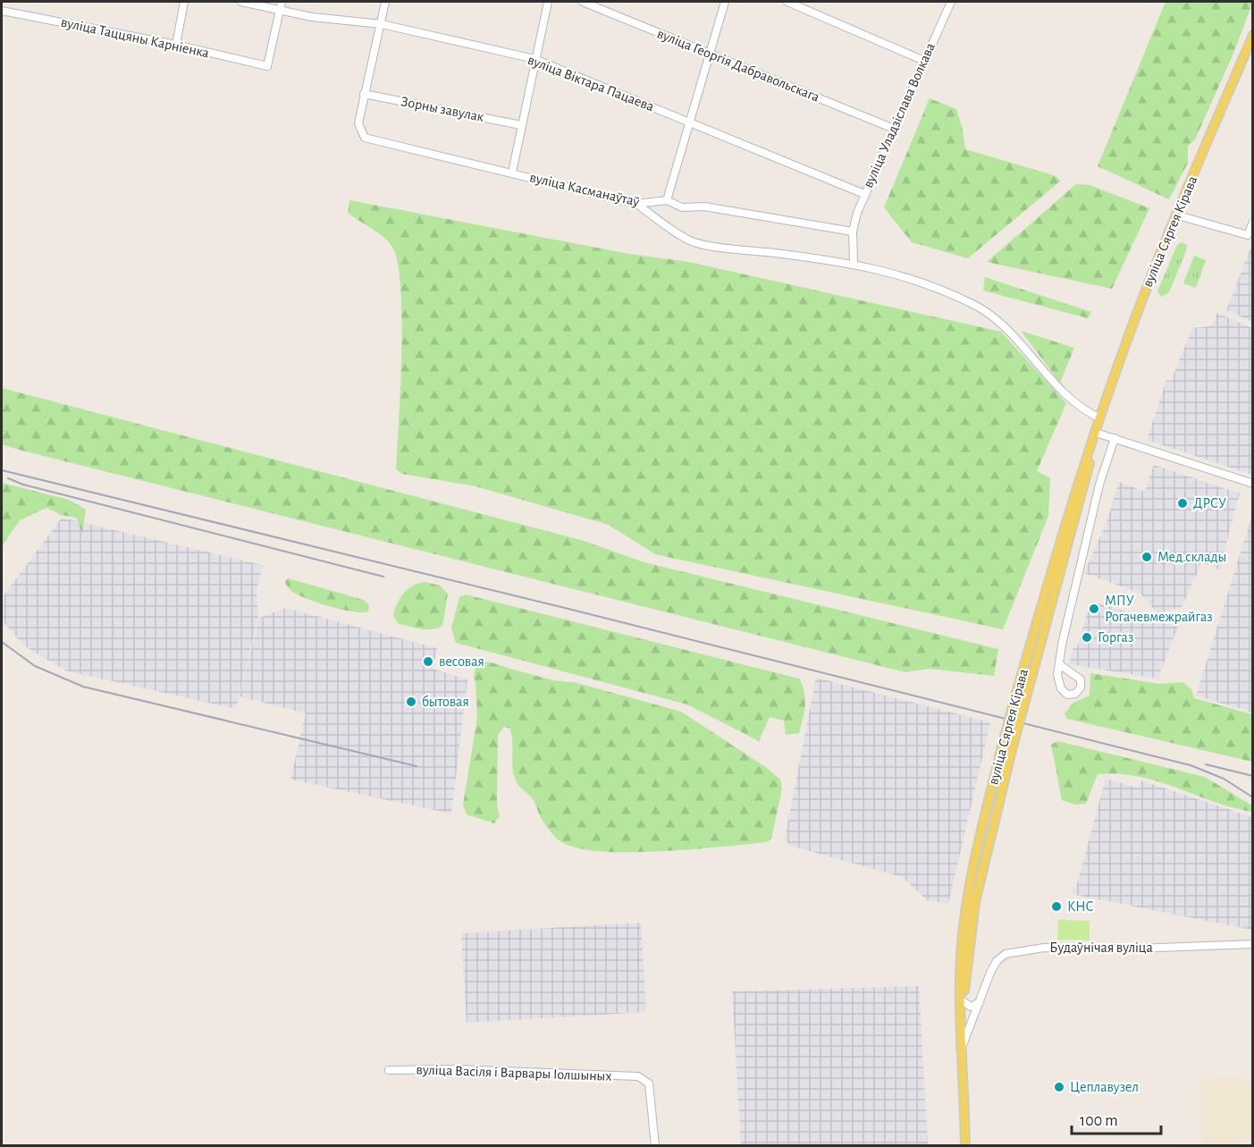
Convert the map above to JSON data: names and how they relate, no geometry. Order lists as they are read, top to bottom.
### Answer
{
  "streets": {
    "main road": ["вуліца Сяргея Кірава"],
    "street": [
      "вуліца Таццяны Карніенка",
      "вуліца Георгія Дабравольскага",
      "вуліца Віктара Пацаева",
      "Зорны завулак",
      "вуліца Уладзіслава Волкава",
      "вуліца Касманаўтаў",
      "Будаўнічая вуліца",
      "вуліца Васіля і Варвары Іолшыных"
    ]
  },
  "crossings": [
    ["вуліца Таццяны Карніенка", "вуліца Віктара Пацаева"],
    ["вуліца Георгія Дабравольскага", "вуліца Уладзіслава Волкава"],
    ["вуліца Віктара Пацаева", "вуліца Уладзіслава Волкава"],
    ["Зорны завулак", "вуліца Касманаўтаў"],
    ["вуліца Уладзіслава Волкава", "вуліца Касманаўтаў"],
    ["вуліца Сяргея Кірава", "Будаўнічая вуліца"]
  ],
  "places": [
    "ДРСУ",
    "Мед.склады",
    "МПУ Рогачевмежрайгаз",
    "Горгаз",
    "весовая",
    "бытовая",
    "КНС",
    "Цеплавузел"
  ],
  "scale_bar": "100 m"
}
